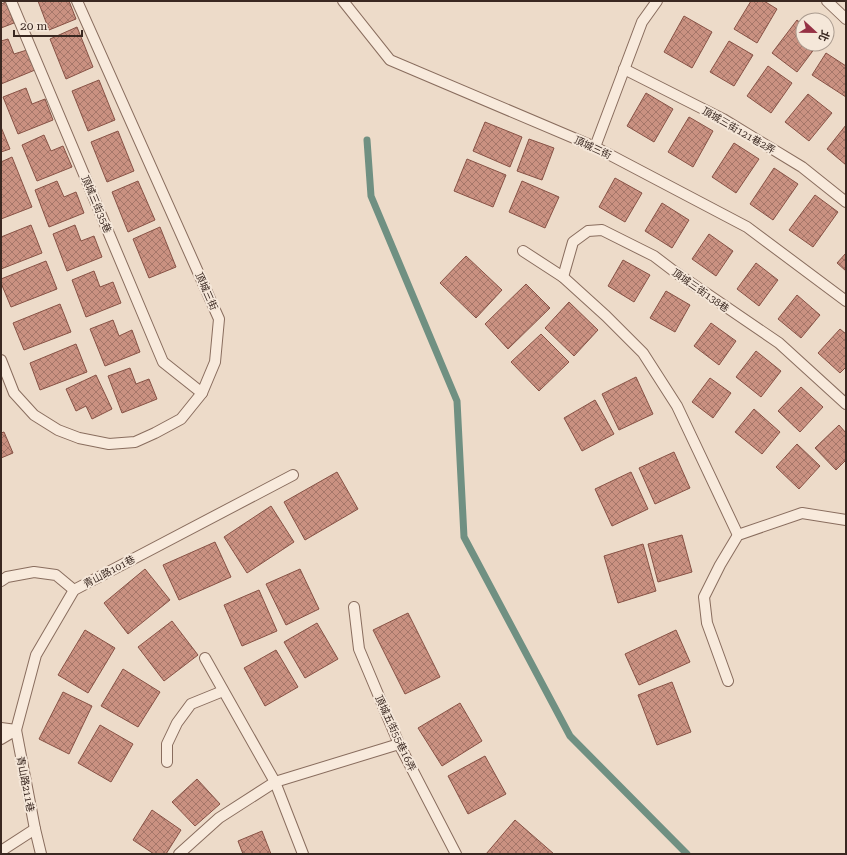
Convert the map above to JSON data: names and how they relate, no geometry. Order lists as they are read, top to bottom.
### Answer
{
  "streets": {
    "lane": [
      "頂城三街121巷2弄",
      "頂城三街",
      "頂城三街35巷",
      "頂城三街138巷",
      "青山路101巷",
      "頂城五街55巷16弄",
      "青山路211巷"
    ]
  },
  "crossings": [
    ["頂城三街", "頂城三街35巷"],
    ["青山路101巷", "青山路211巷"]
  ],
  "scale_bar": "20 m",
  "north": "right"
}
